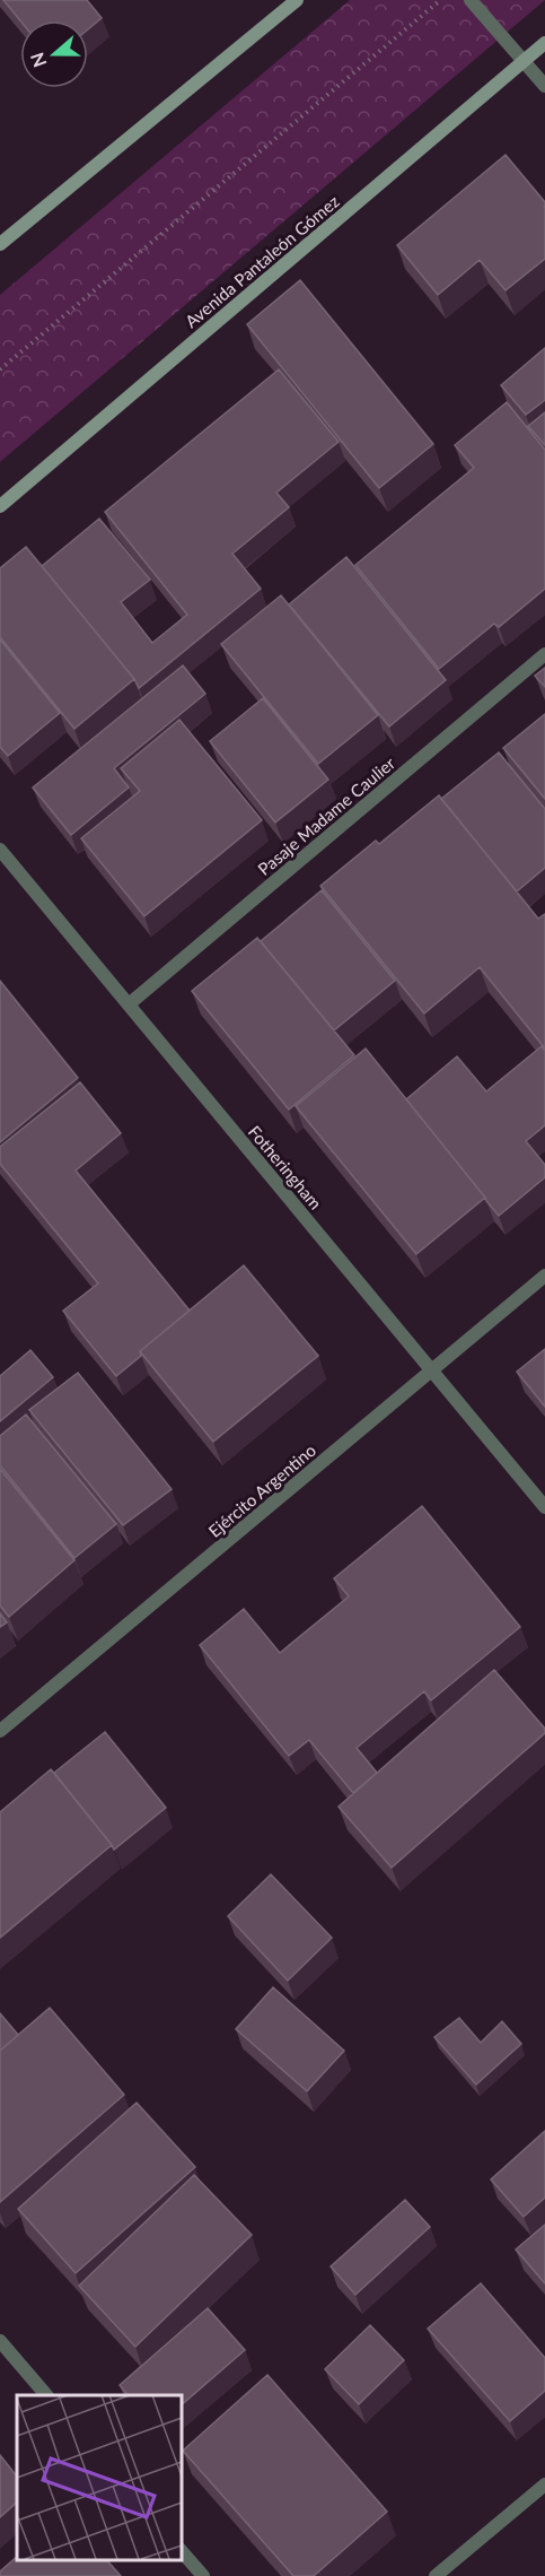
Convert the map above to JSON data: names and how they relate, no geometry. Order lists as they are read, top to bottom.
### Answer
{
  "streets": {
    "main road": ["Avenida Pantaleón Gómez"],
    "street": ["Pasaje Madame Caulier", "Fotheringham", "Ejército Argentino"]
  },
  "crossings": [
    ["Pasaje Madame Caulier", "Fotheringham"],
    ["Fotheringham", "Ejército Argentino"]
  ],
  "north": "left"
}
